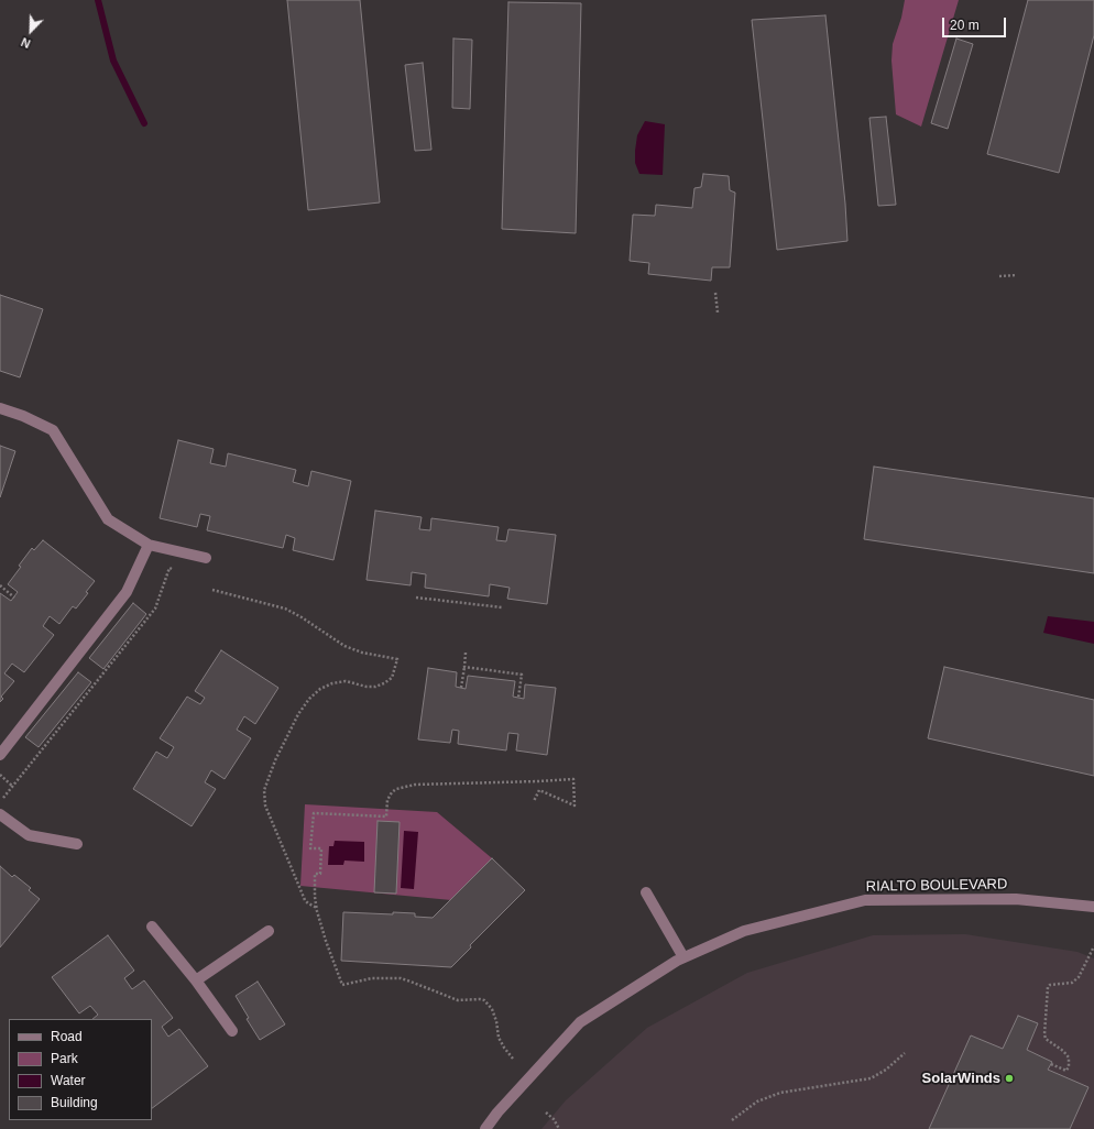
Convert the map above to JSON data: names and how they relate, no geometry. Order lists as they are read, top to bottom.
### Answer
{
  "streets": {
    "street": ["RIALTO BOULEVARD"]
  },
  "places": ["SolarWinds"],
  "legend": [
    "Road",
    "Park",
    "Water",
    "Building"
  ],
  "scale_bar": "20 m",
  "north": "bottom left"
}
